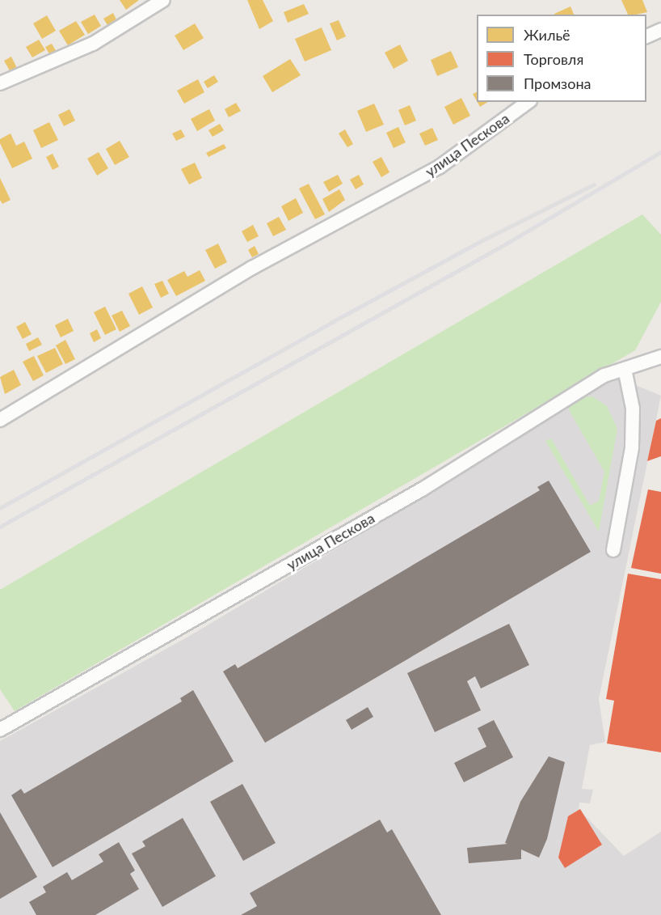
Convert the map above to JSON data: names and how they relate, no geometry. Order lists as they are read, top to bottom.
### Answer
{
  "streets": {
    "street": ["улица Пескова"]
  },
  "legend": ["Жильё", "Торговля", "Промзона"]
}
